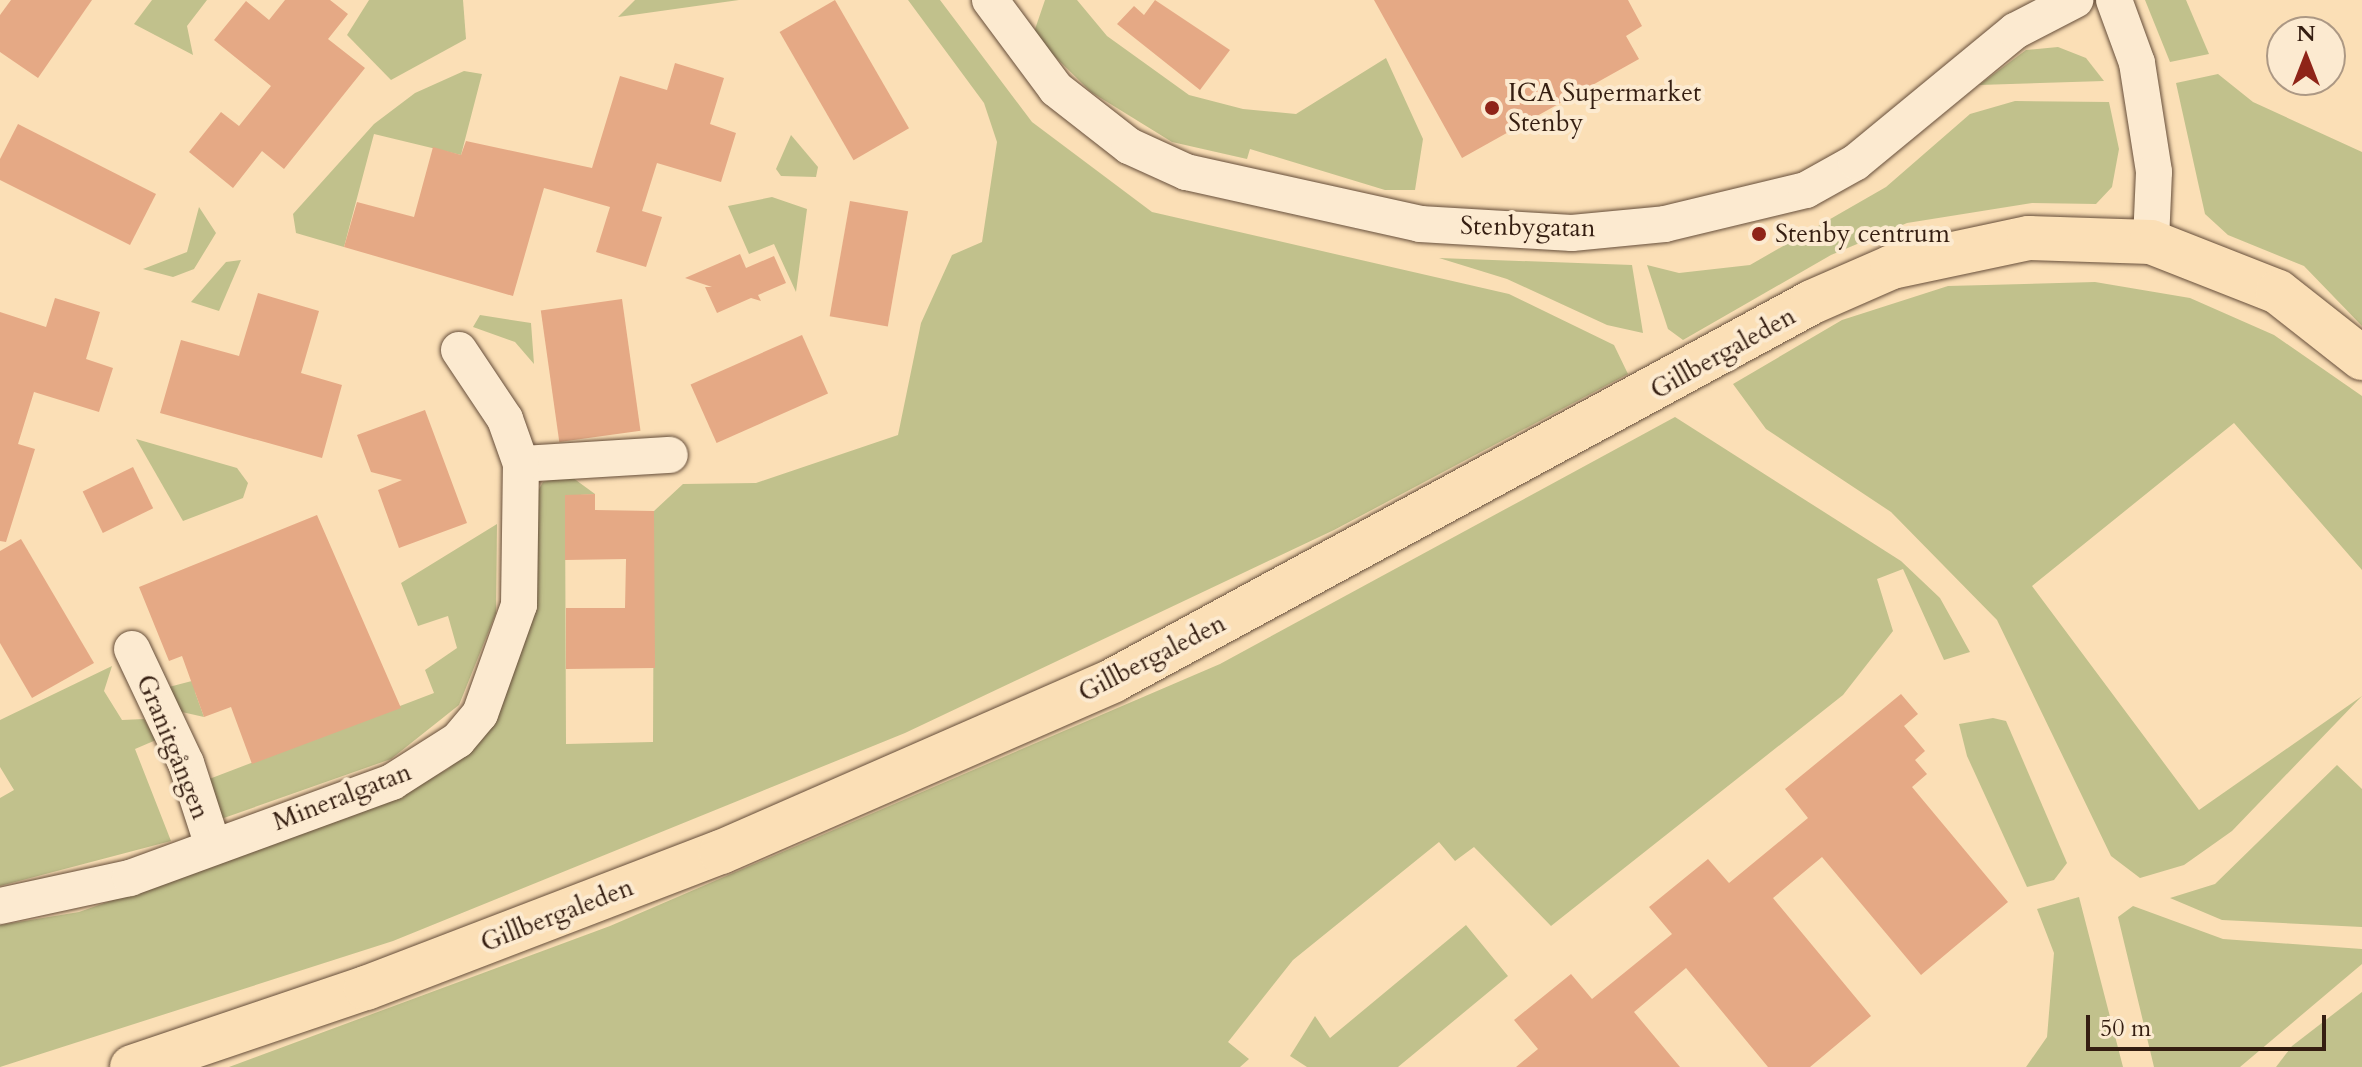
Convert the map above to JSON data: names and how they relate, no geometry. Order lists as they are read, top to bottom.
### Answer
{
  "streets": {
    "main road": ["Gillbergaleden"],
    "street": ["Stenbygatan", "Granitgången", "Mineralgatan"]
  },
  "crossings": [
    ["Granitgången", "Mineralgatan"]
  ],
  "places": ["ICA Supermarket Stenby", "Stenby centrum"],
  "scale_bar": "50 m",
  "north": "top"
}
